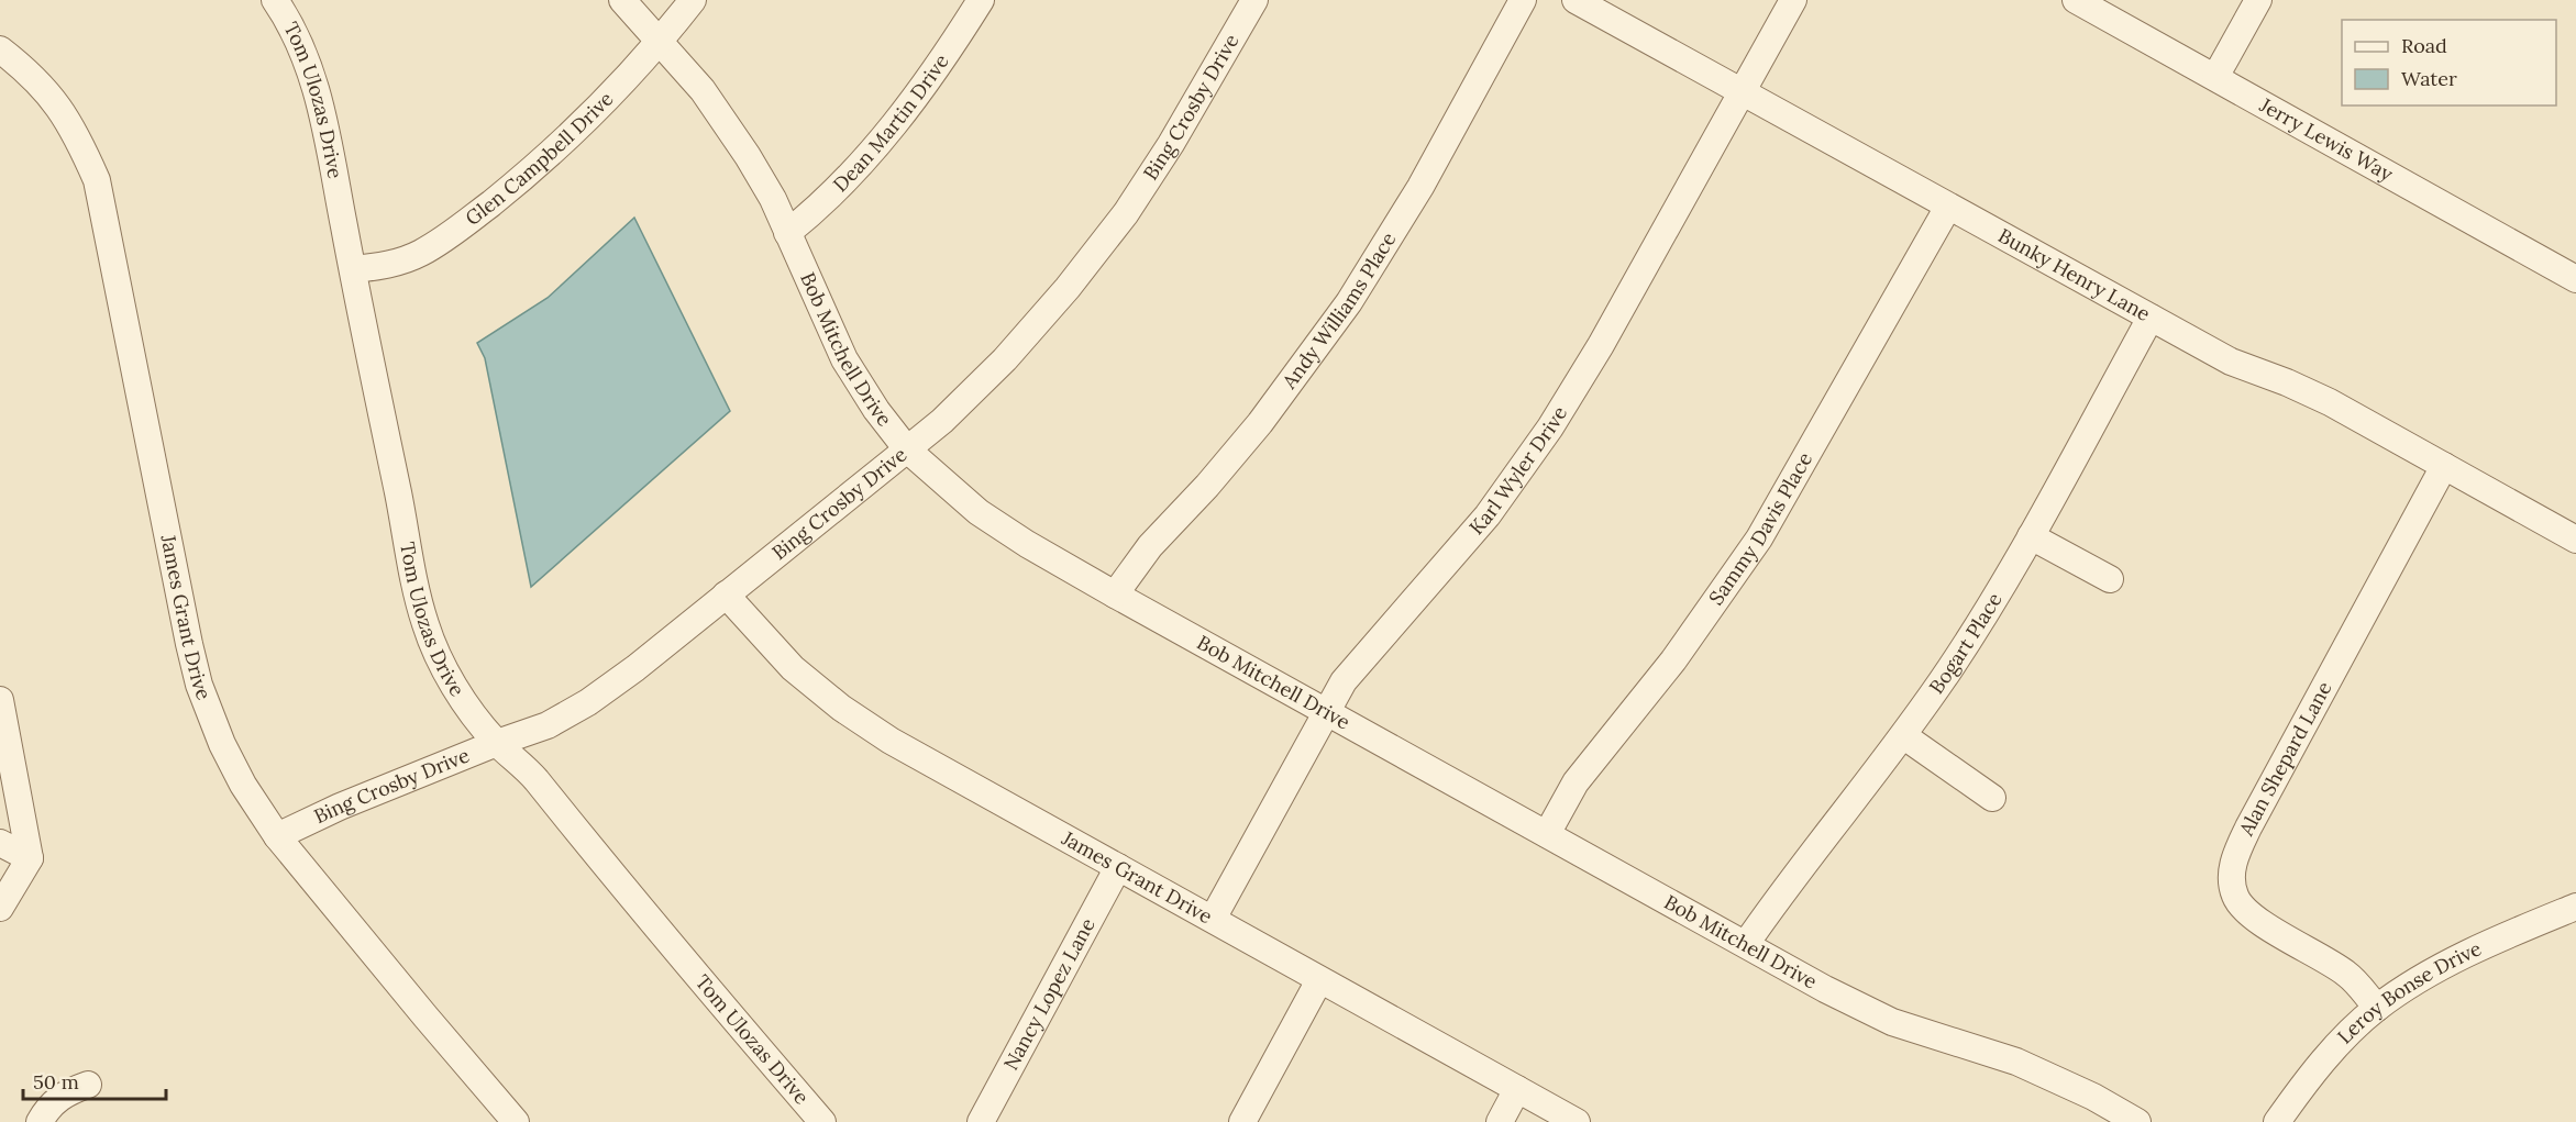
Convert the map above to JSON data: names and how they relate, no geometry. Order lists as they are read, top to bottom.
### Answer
{
  "streets": {
    "street": [
      "Tom Ulozas Drive",
      "Bing Crosby Drive",
      "Dean Martin Drive",
      "Jerry Lewis Way",
      "Glen Campbell Drive",
      "Bunky Henry Lane",
      "Andy Williams Place",
      "Bob Mitchell Drive",
      "Karl Wyler Drive",
      "Sammy Davis Place",
      "James Grant Drive",
      "Bogart Place",
      "Alan Shepard Lane",
      "Nancy Lopez Lane",
      "Leroy Bonse Drive"
    ]
  },
  "crossings": [
    ["Tom Ulozas Drive", "Bing Crosby Drive"],
    ["Tom Ulozas Drive", "Glen Campbell Drive"],
    ["Bing Crosby Drive", "Bob Mitchell Drive"],
    ["Bing Crosby Drive", "James Grant Drive"],
    ["Dean Martin Drive", "Bob Mitchell Drive"],
    ["Glen Campbell Drive", "Bob Mitchell Drive"],
    ["Bunky Henry Lane", "Karl Wyler Drive"],
    ["Bunky Henry Lane", "Sammy Davis Place"],
    ["Bunky Henry Lane", "Bogart Place"],
    ["Bunky Henry Lane", "Alan Shepard Lane"],
    ["Andy Williams Place", "Bob Mitchell Drive"],
    ["Bob Mitchell Drive", "Karl Wyler Drive"],
    ["Bob Mitchell Drive", "Sammy Davis Place"],
    ["Bob Mitchell Drive", "Bogart Place"],
    ["Karl Wyler Drive", "James Grant Drive"],
    ["James Grant Drive", "Nancy Lopez Lane"],
    ["Alan Shepard Lane", "Leroy Bonse Drive"]
  ],
  "legend": ["Road", "Water"],
  "scale_bar": "50 m"
}
